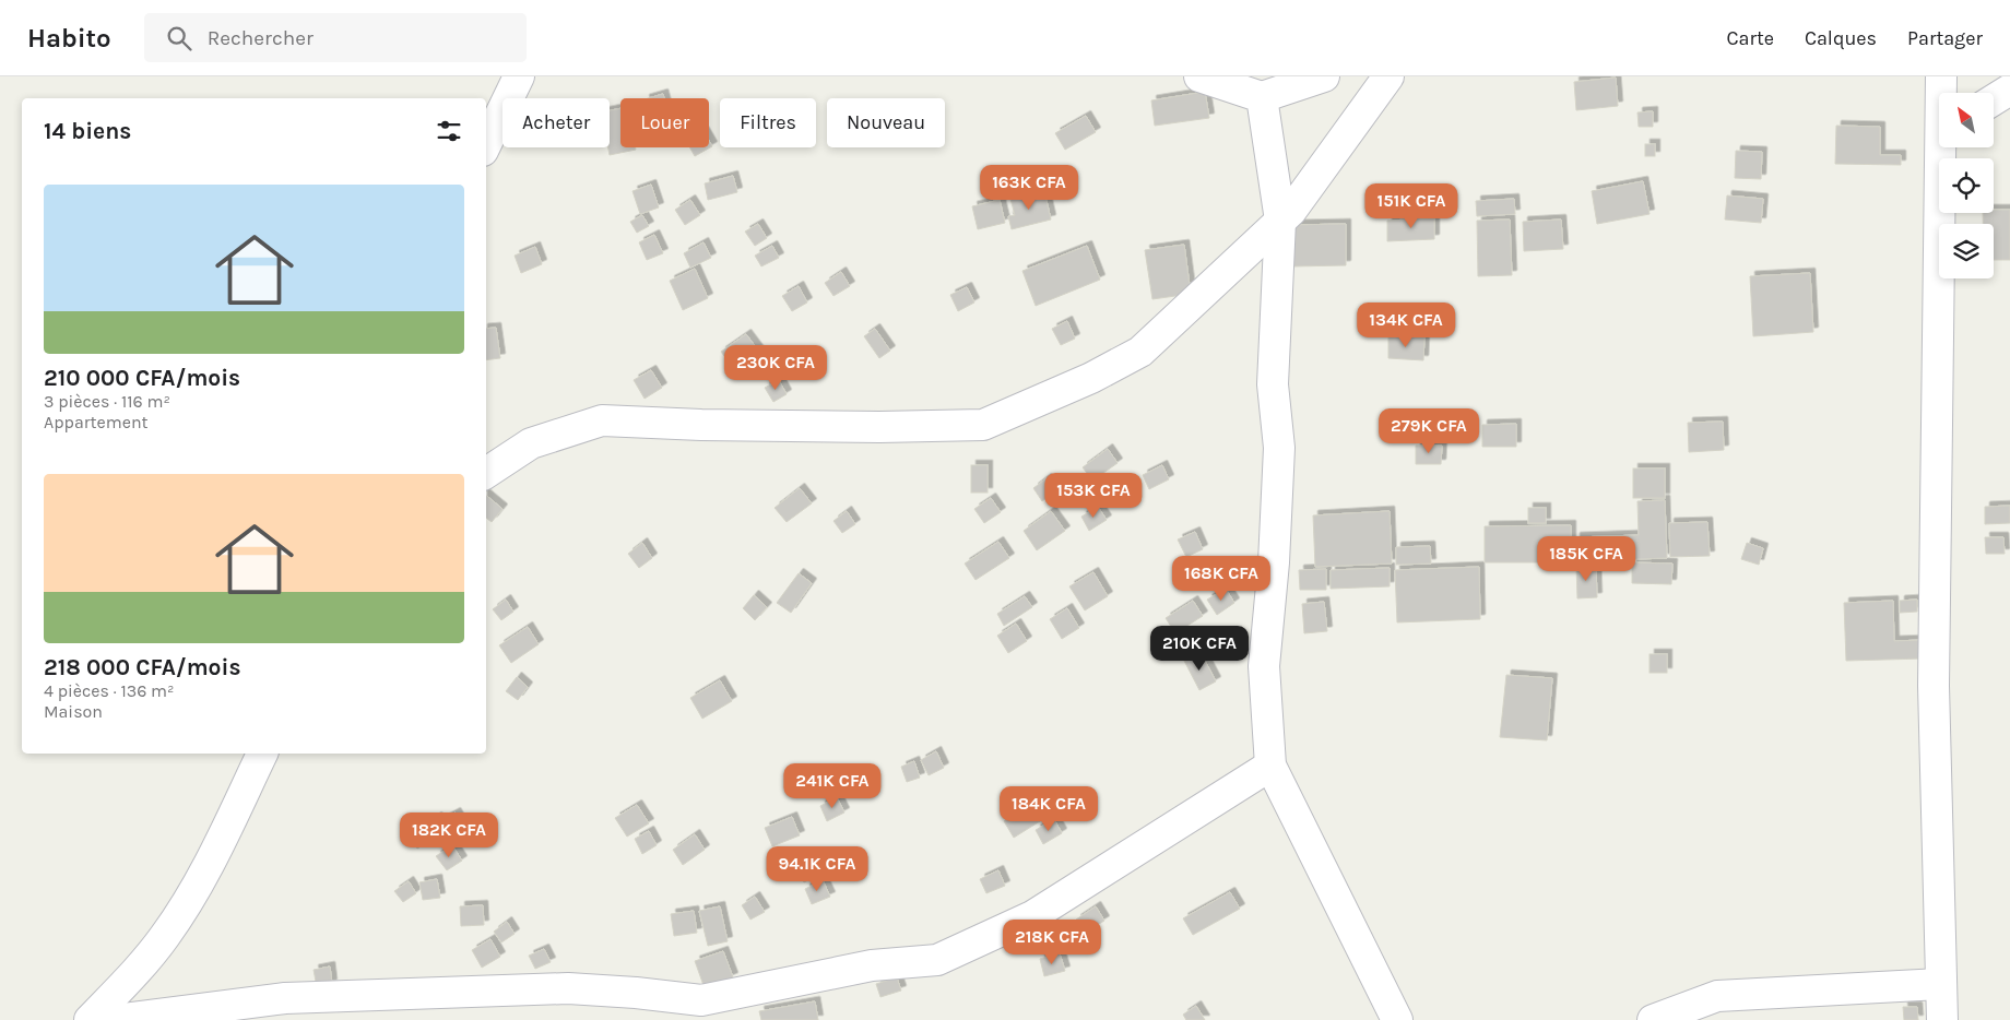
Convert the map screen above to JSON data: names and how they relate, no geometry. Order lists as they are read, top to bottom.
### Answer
{
  "north": "top left",
  "page": {
    "header": "Habito",
    "search": "Rechercher",
    "nav": ["Carte", "Calques", "Partager"],
    "chip": [
      "Acheter",
      "Louer",
      "Filtres",
      "Nouveau"
    ],
    "heading": "14 biens",
    "list": [
      {
        "name": "210 000 CFA/mois",
        "note": "3 pièces · 116 m² · Appartement"
      },
      {
        "name": "218 000 CFA/mois",
        "note": "4 pièces · 136 m² · Maison"
      }
    ],
    "price": [
      "163K CFA",
      "151K CFA",
      "134K CFA",
      "230K CFA",
      "279K CFA",
      "153K CFA",
      "185K CFA",
      "168K CFA",
      "210K CFA",
      "241K CFA",
      "184K CFA",
      "182K CFA",
      "94.1K CFA",
      "218K CFA"
    ]
  }
}
